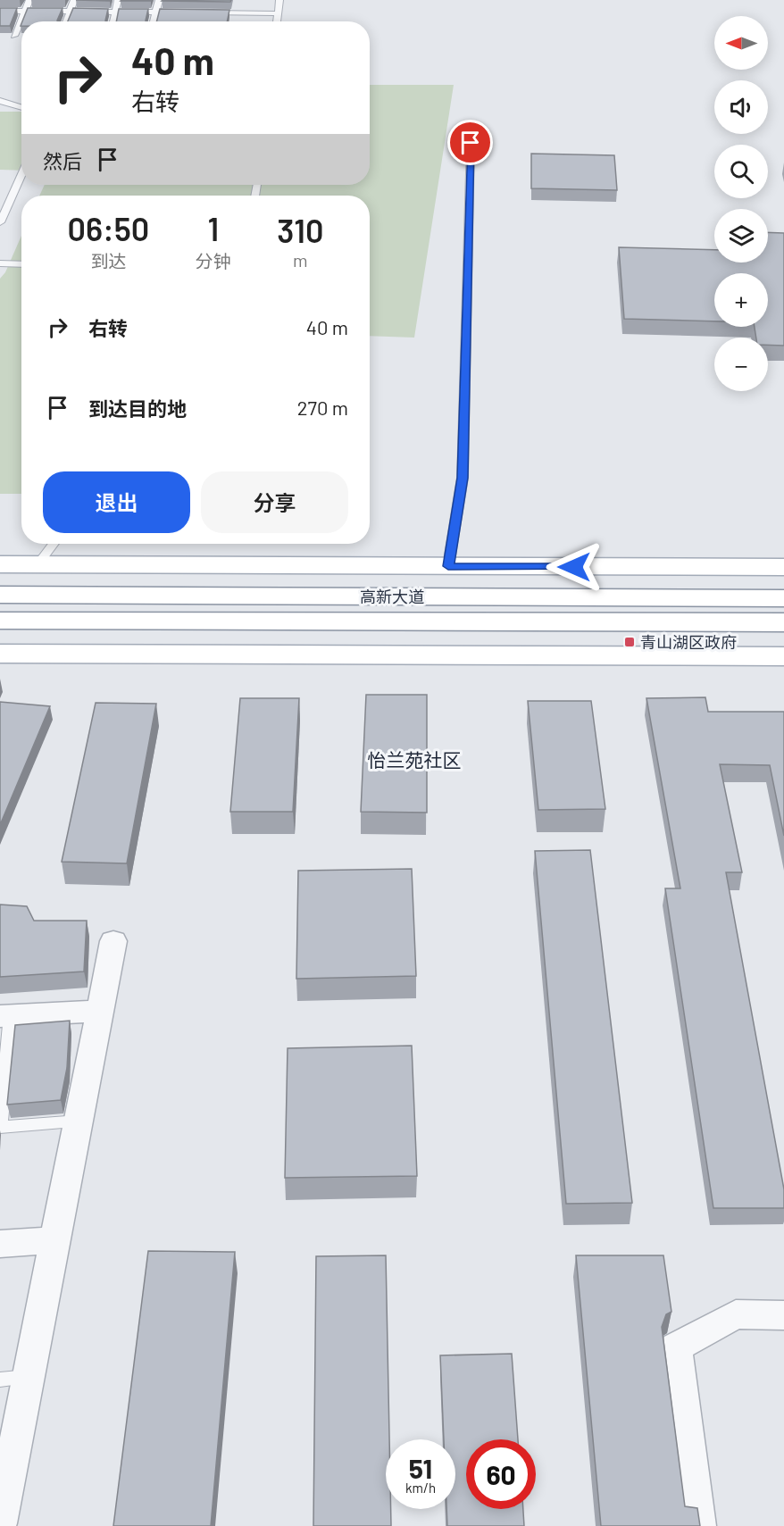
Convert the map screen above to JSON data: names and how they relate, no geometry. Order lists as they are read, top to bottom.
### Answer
{
  "streets": {
    "main road": ["高新大道"]
  },
  "districts": ["怡兰苑社区"],
  "places": {
    "transit": ["青山湖区政府"]
  },
  "north": "left",
  "page": {
    "map_buttons": ["+", "−"],
    "turn": ["40 m", "右转"],
    "then": "然后",
    "eta": [
      "06:50",
      "到达",
      "1",
      "分钟",
      "310",
      "m"
    ],
    "list": [
      {
        "name": "右转",
        "value": "40 m"
      },
      {
        "name": "到达目的地",
        "value": "270 m"
      }
    ],
    "buttons": ["退出", "分享"],
    "speed": "51 km/h",
    "limit": "60"
  }
}
